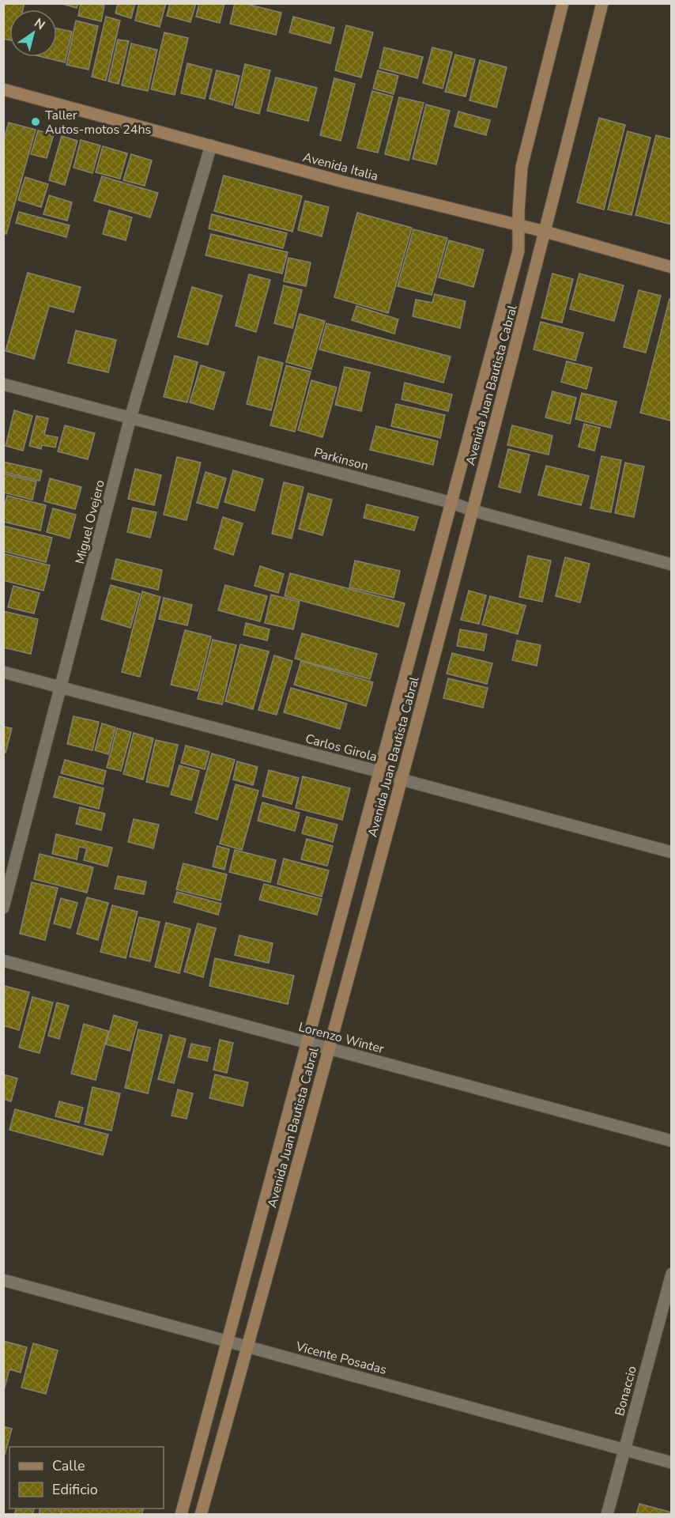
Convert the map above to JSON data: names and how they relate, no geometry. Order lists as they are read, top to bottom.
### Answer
{
  "streets": {
    "main road": ["Avenida Italia", "Avenida Juan Bautista Cabral"],
    "street": [
      "Parkinson",
      "Miguel Ovejero",
      "Carlos Girola",
      "Lorenzo Winter",
      "Vicente Posadas",
      "Bonaccio"
    ]
  },
  "crossings": [
    ["Avenida Italia", "Avenida Juan Bautista Cabral"],
    ["Avenida Italia", "Miguel Ovejero"],
    ["Avenida Juan Bautista Cabral", "Parkinson"],
    ["Avenida Juan Bautista Cabral", "Carlos Girola"],
    ["Avenida Juan Bautista Cabral", "Lorenzo Winter"],
    ["Avenida Juan Bautista Cabral", "Vicente Posadas"],
    ["Parkinson", "Miguel Ovejero"],
    ["Miguel Ovejero", "Carlos Girola"],
    ["Vicente Posadas", "Bonaccio"]
  ],
  "places": ["Taller Autos-motos 24hs"],
  "legend": ["Calle", "Edificio"],
  "north": "top right"
}
